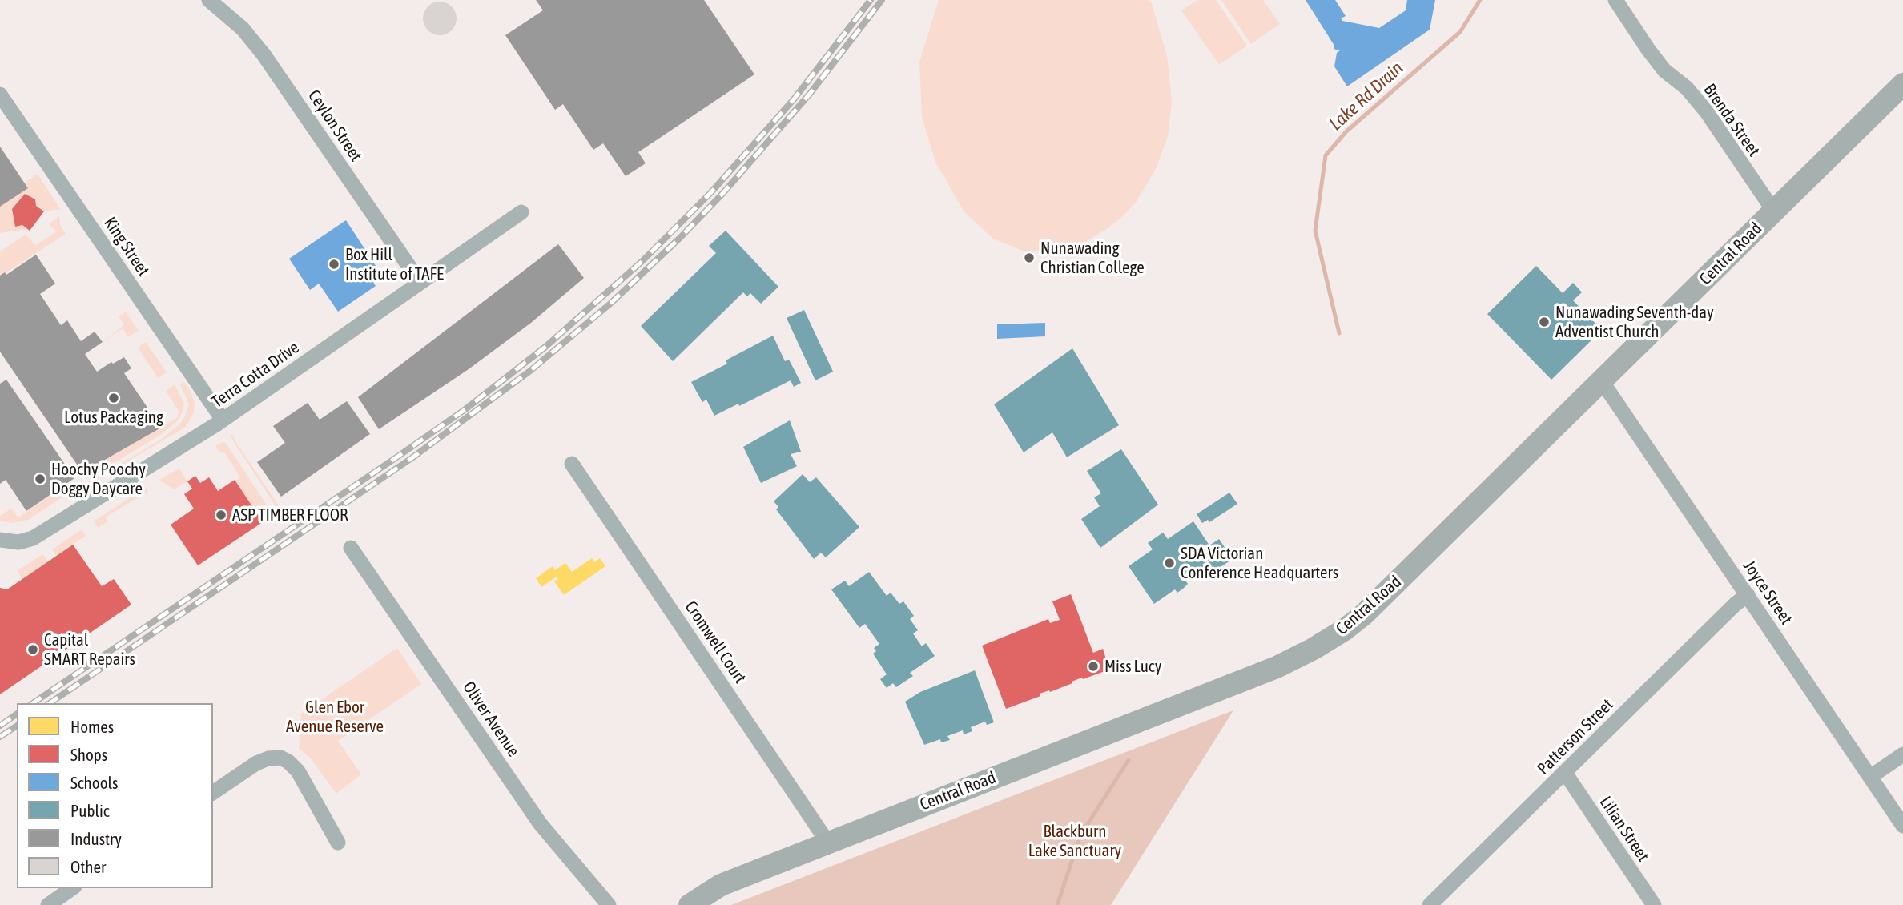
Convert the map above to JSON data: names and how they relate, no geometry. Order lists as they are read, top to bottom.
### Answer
{
  "streets": {
    "street": [
      "Brenda Street",
      "Ceylon Street",
      "King Street",
      "Central Road",
      "Terra Cotta Drive",
      "Joyce Street",
      "Cromwell Court",
      "Oliver Avenue",
      "Patterson Street",
      "Lilian Street"
    ]
  },
  "crossings": [
    ["Brenda Street", "Central Road"],
    ["Ceylon Street", "Terra Cotta Drive"],
    ["King Street", "Terra Cotta Drive"],
    ["Central Road", "Joyce Street"],
    ["Central Road", "Cromwell Court"],
    ["Joyce Street", "Patterson Street"],
    ["Patterson Street", "Lilian Street"]
  ],
  "water": ["Lake Rd Drain"],
  "parks": ["Glen Ebor Avenue Reserve", "Blackburn Lake Sanctuary"],
  "places": [
    "Nunawading Christian College",
    "Box Hill Institute of TAFE",
    "Nunawading Seventh-day Adventist Church",
    "Lotus Packaging",
    "Hoochy Poochy Doggy Daycare",
    "ASP TIMBER FLOOR",
    "SDA Victorian Conference Headquarters",
    "Capital SMART Repairs",
    "Miss Lucy"
  ],
  "legend": [
    "Homes",
    "Shops",
    "Schools",
    "Public",
    "Industry",
    "Other"
  ]
}
